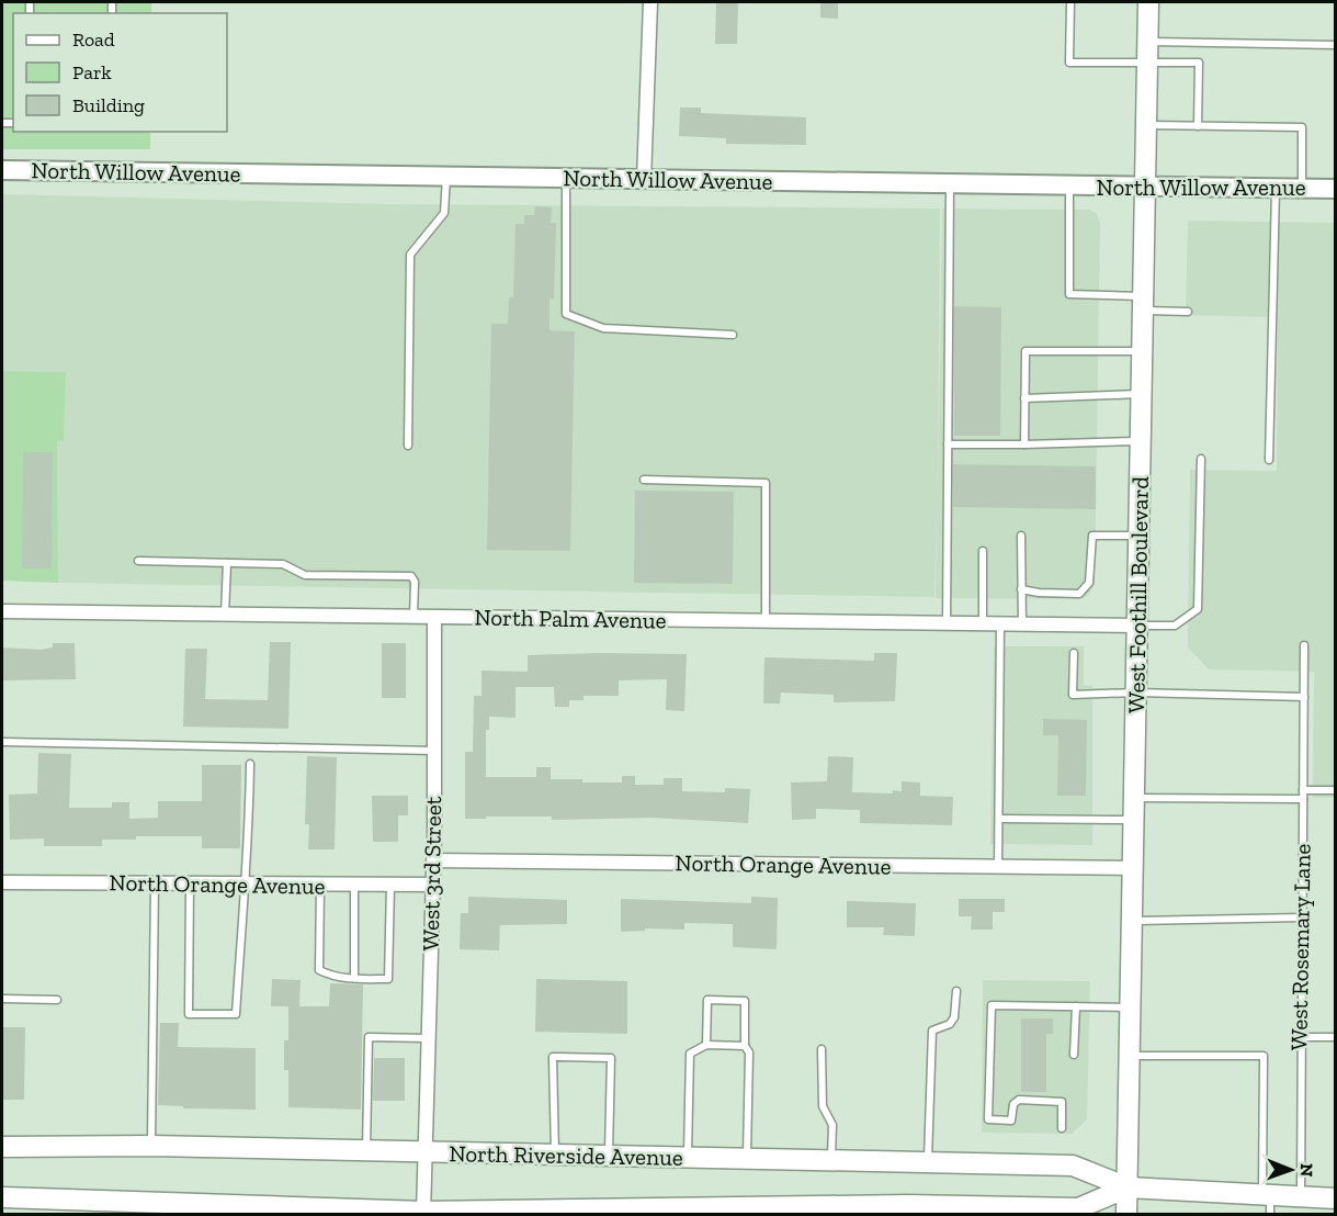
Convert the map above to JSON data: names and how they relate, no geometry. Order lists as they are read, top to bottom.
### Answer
{
  "streets": {
    "main road": ["West Foothill Boulevard", "North Riverside Avenue"],
    "street": [
      "North Willow Avenue",
      "North Palm Avenue",
      "North Orange Avenue",
      "West 3rd Street"
    ],
    "lane": ["West Rosemary Lane"]
  },
  "crossings": [
    ["North Willow Avenue", "West Foothill Boulevard"],
    ["West Foothill Boulevard", "North Palm Avenue"],
    ["West Foothill Boulevard", "North Orange Avenue"],
    ["West Foothill Boulevard", "North Riverside Avenue"],
    ["North Palm Avenue", "West 3rd Street"],
    ["North Orange Avenue", "West 3rd Street"],
    ["West 3rd Street", "North Riverside Avenue"],
    ["West Rosemary Lane", "North Riverside Avenue"]
  ],
  "legend": ["Road", "Park", "Building"],
  "north": "right"
}
